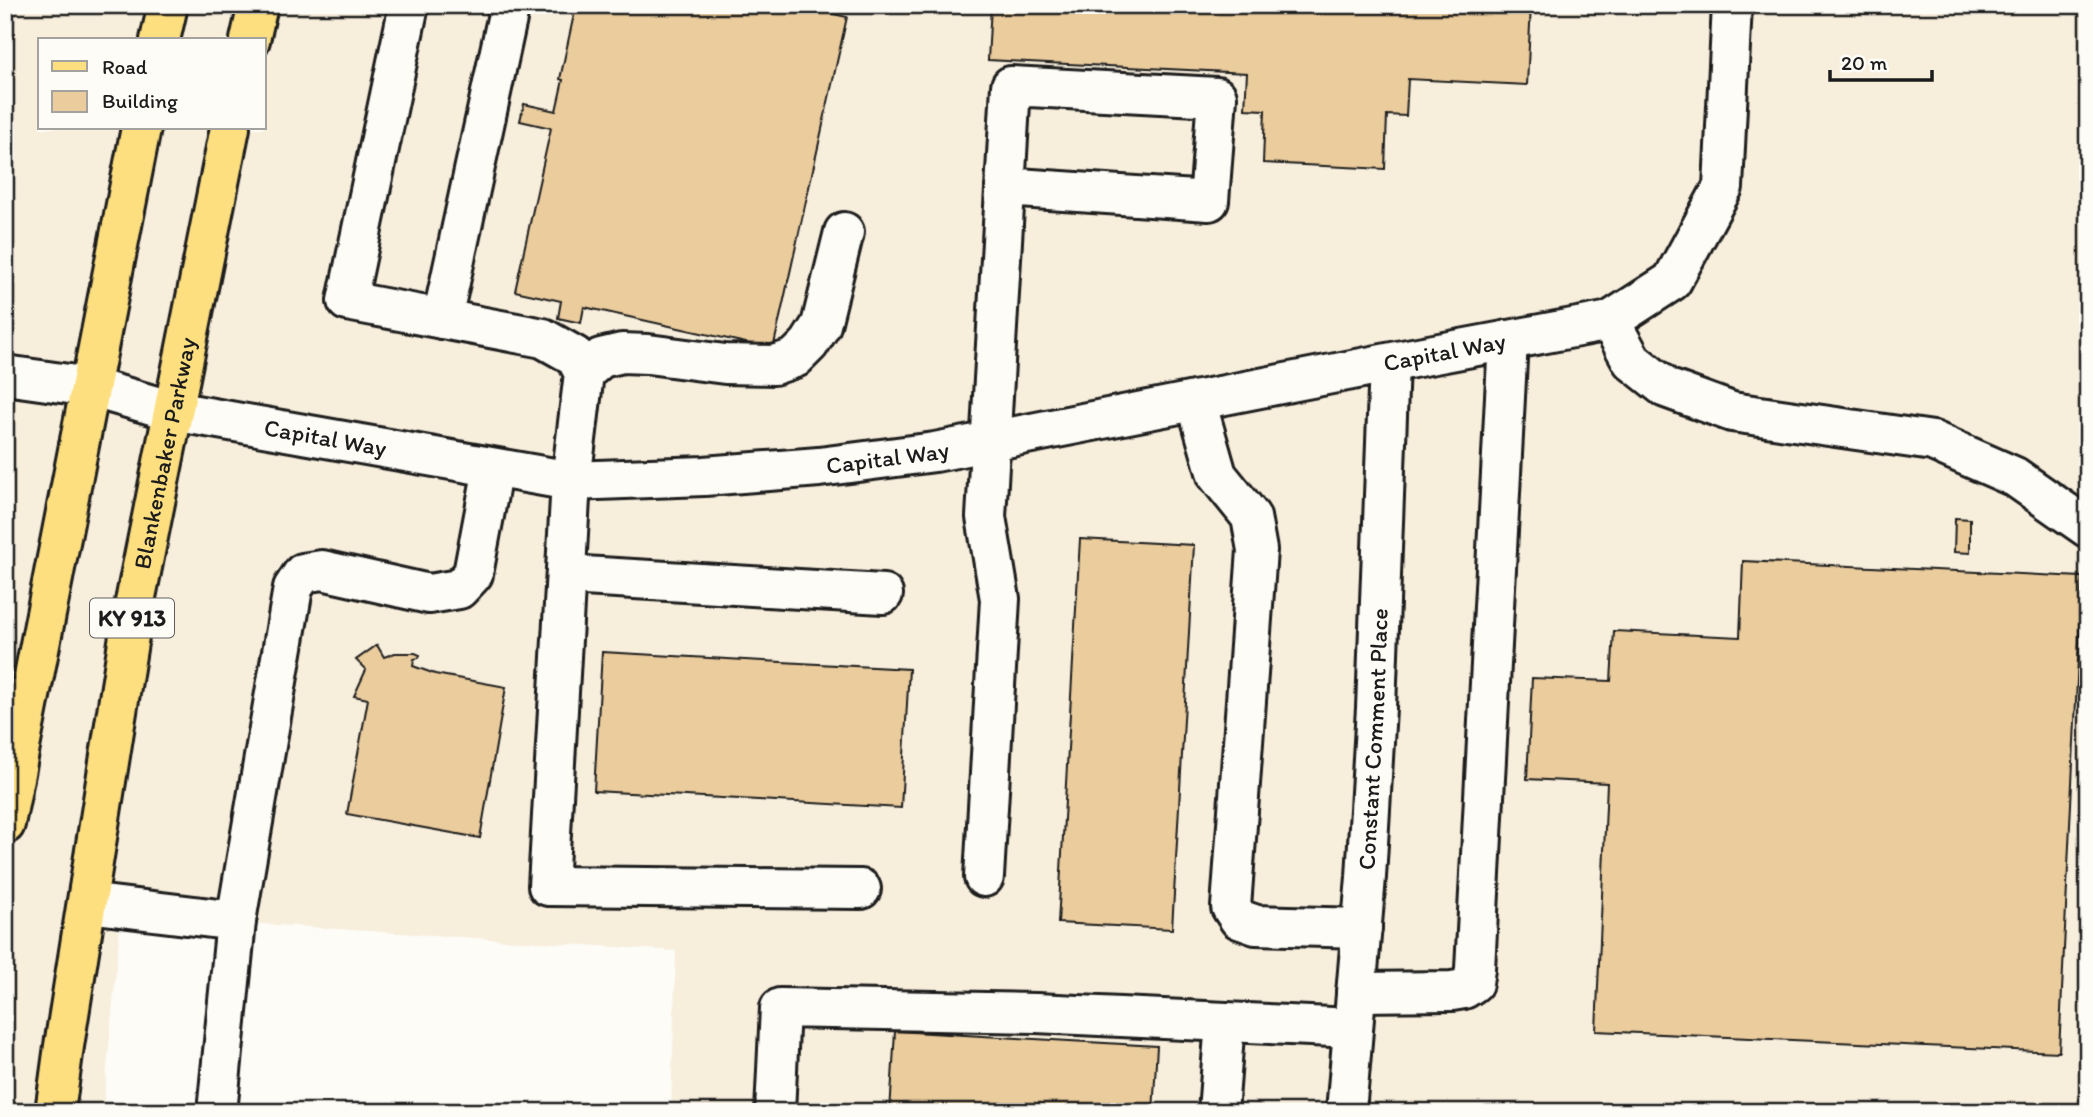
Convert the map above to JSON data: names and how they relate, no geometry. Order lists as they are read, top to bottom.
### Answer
{
  "streets": {
    "main road": ["Blankenbaker Parkway", "KY 913"],
    "street": ["Capital Way", "Constant Comment Place"]
  },
  "crossings": [
    ["Capital Way", "Blankenbaker Parkway"],
    ["Capital Way", "Constant Comment Place"]
  ],
  "legend": ["Road", "Building"],
  "scale_bar": "20 m"
}
